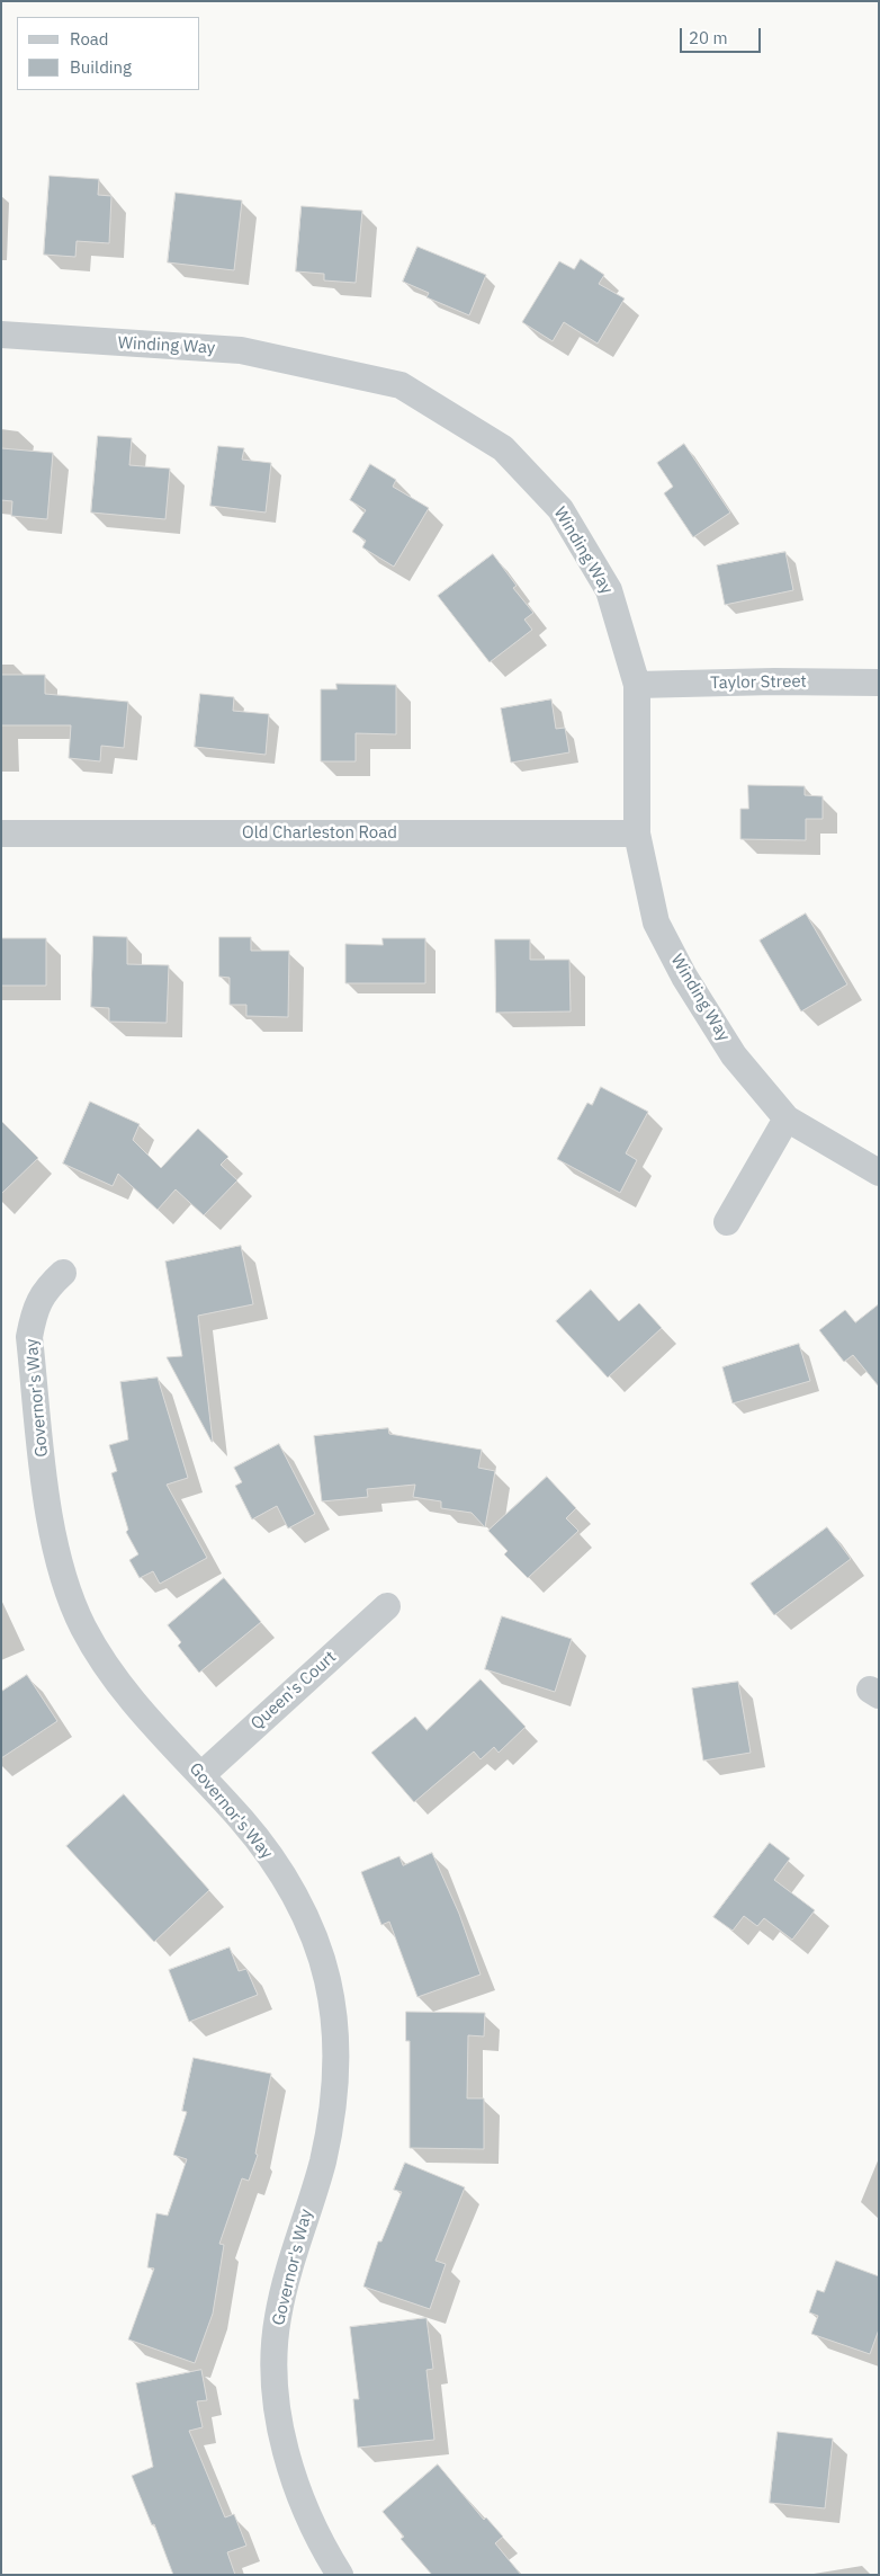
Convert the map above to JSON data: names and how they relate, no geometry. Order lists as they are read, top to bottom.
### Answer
{
  "streets": {
    "street": [
      "Winding Way",
      "Taylor Street",
      "Old Charleston Road",
      "Governor's Way",
      "Queen's Court"
    ]
  },
  "crossings": [
    ["Winding Way", "Taylor Street"],
    ["Winding Way", "Old Charleston Road"],
    ["Governor's Way", "Queen's Court"]
  ],
  "legend": ["Road", "Building"],
  "scale_bar": "20 m"
}
